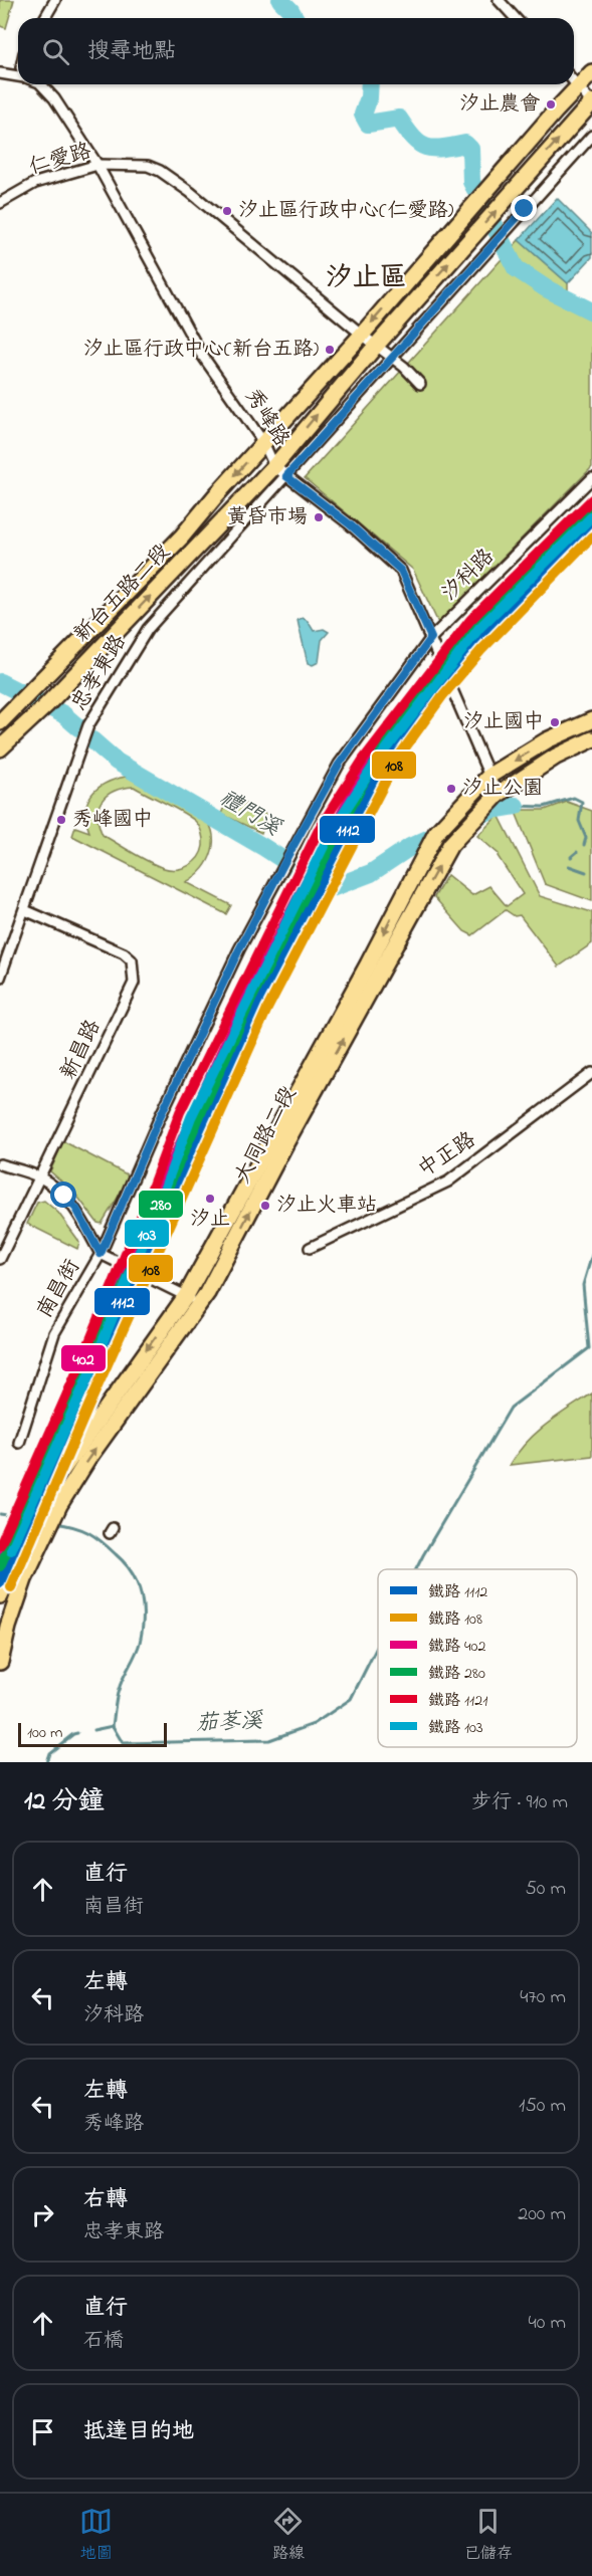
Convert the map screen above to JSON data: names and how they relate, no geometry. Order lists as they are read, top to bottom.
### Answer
{
  "streets": {
    "main road": ["新台五路二段", "大同路二段"],
    "street": [
      "仁愛路",
      "秀峰路",
      "汐科路",
      "忠孝東路",
      "新昌路",
      "中正路",
      "南昌街"
    ]
  },
  "crossings": [
    ["仁愛路", "秀峰路"],
    ["仁愛路", "新台五路二段"],
    ["仁愛路", "忠孝東路"],
    ["秀峰路", "汐科路"],
    ["秀峰路", "新台五路二段"],
    ["秀峰路", "忠孝東路"],
    ["秀峰路", "大同路二段"],
    ["汐科路", "南昌街"],
    ["新台五路二段", "忠孝東路"],
    ["忠孝東路", "新昌路"],
    ["新昌路", "南昌街"]
  ],
  "districts": ["汐止區"],
  "water": ["禮門溪", "茄苳溪"],
  "places": [
    "汐止農會",
    "汐止區行政中心(仁愛路)",
    "汐止區行政中心(新台五路)",
    "黃昏市場",
    "汐止國中",
    "汐止公園",
    "秀峰國中",
    "汐止",
    "汐止火車站"
  ],
  "lines": [
    "rail line 1121",
    "rail line 280",
    "rail line 402",
    "rail line 103",
    "rail line 1112",
    "rail line 108"
  ],
  "legend": [
    "鐵路 1112",
    "鐵路 108",
    "鐵路 402",
    "鐵路 280",
    "鐵路 1121",
    "鐵路 103"
  ],
  "scale_bar": "100 m",
  "page": {
    "search": "搜尋地點",
    "scale": "100 m",
    "heading": ["12 分鐘", "步行 · 910 m"],
    "list": [
      ["直行", "南昌街", "50 m"],
      ["左轉", "汐科路", "470 m"],
      ["左轉", "秀峰路", "150 m"],
      ["右轉", "忠孝東路", "200 m"],
      ["直行", "石橋", "40 m"],
      "抵達目的地"
    ],
    "nav": ["地圖", "路線", "已儲存"]
  }
}
